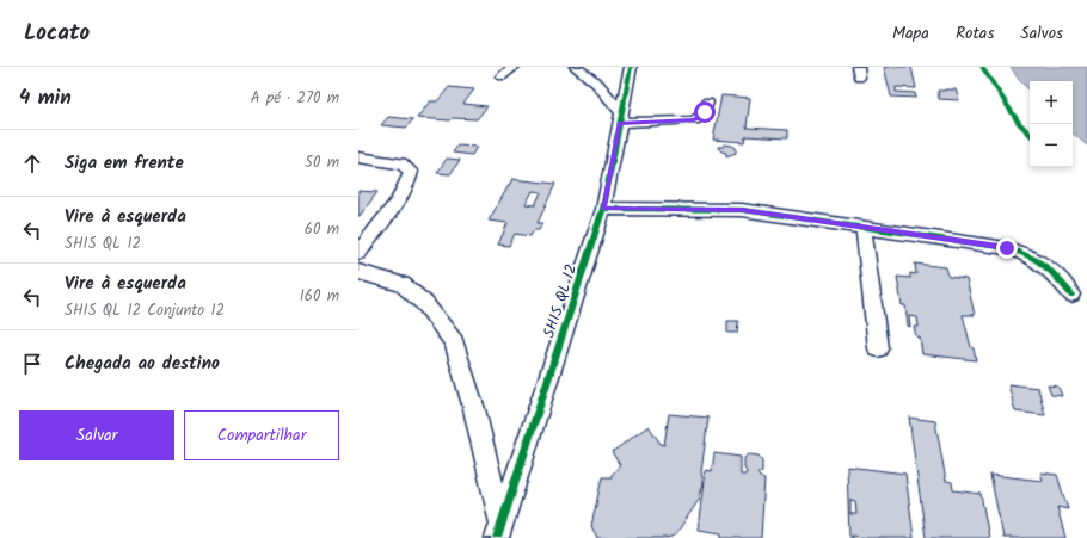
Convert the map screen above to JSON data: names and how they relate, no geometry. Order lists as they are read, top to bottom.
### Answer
{
  "streets": {
    "street": ["SHIS QL 12"]
  },
  "page": {
    "header": "Locato",
    "nav": ["Mapa", "Rotas", "Salvos"],
    "heading": ["4 min", "A pé · 270 m"],
    "map_buttons": ["+", "−"],
    "list": [
      ["Siga em frente", "50 m"],
      ["Vire à esquerda", "SHIS QL 12", "60 m"],
      ["Vire à esquerda", "SHIS QL 12 Conjunto 12", "160 m"],
      "Chegada ao destino"
    ],
    "buttons": ["Salvar", "Compartilhar"]
  }
}
